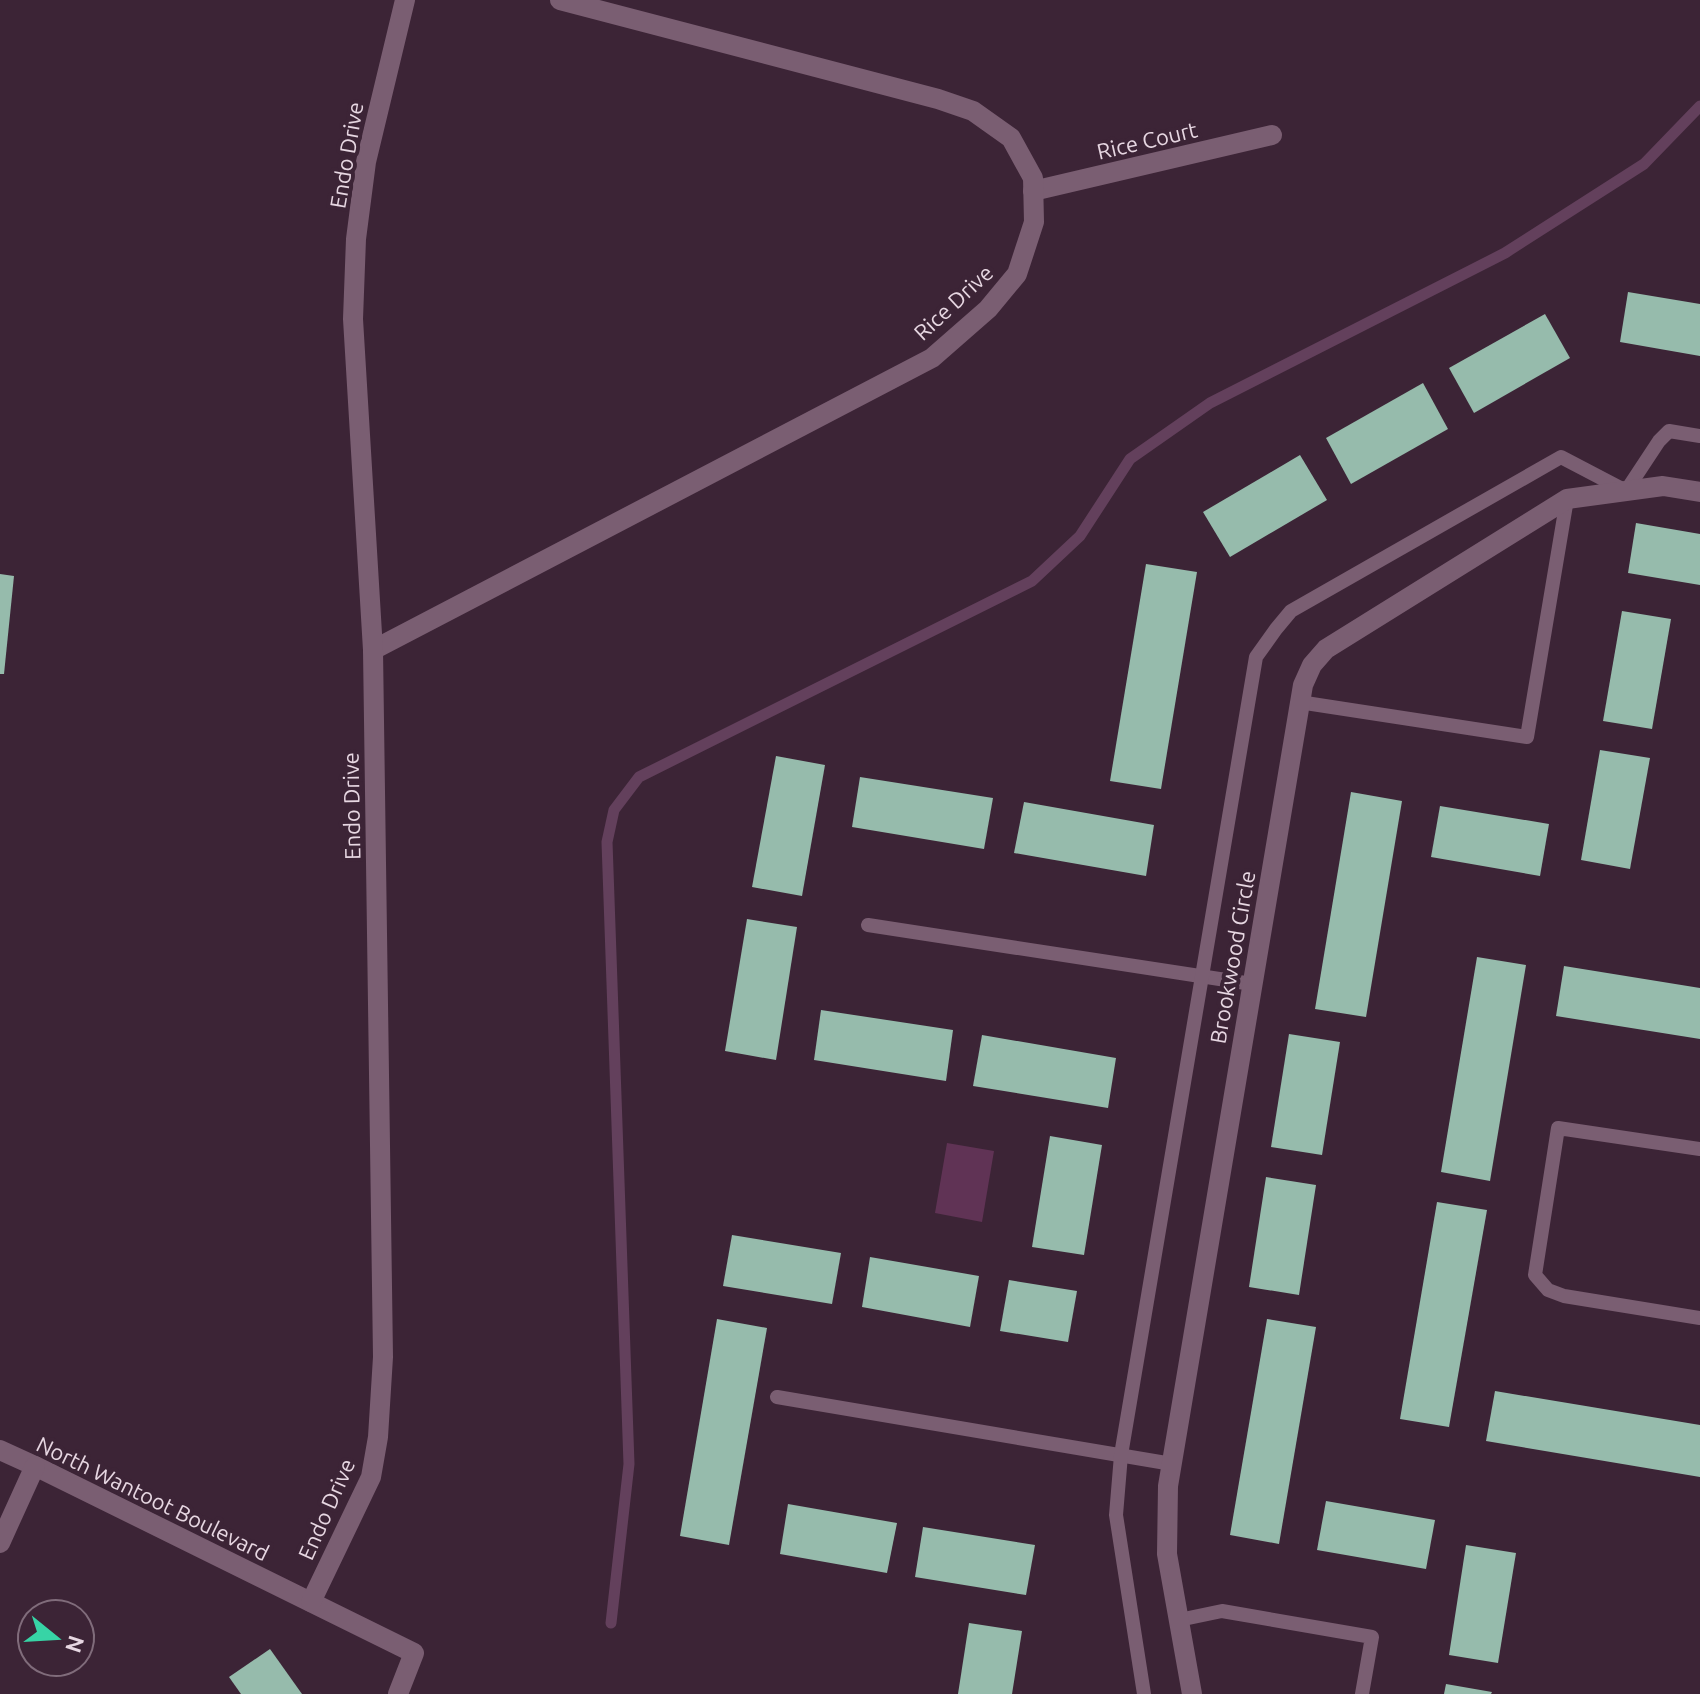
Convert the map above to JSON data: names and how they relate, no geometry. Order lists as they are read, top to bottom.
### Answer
{
  "streets": {
    "street": [
      "Rice Court",
      "Endo Drive",
      "Rice Drive",
      "Brookwood Circle",
      "North Wantoot Boulevard"
    ]
  },
  "crossings": [
    ["Rice Court", "Rice Drive"],
    ["Endo Drive", "Rice Drive"],
    ["Endo Drive", "North Wantoot Boulevard"]
  ],
  "north": "right"
}
